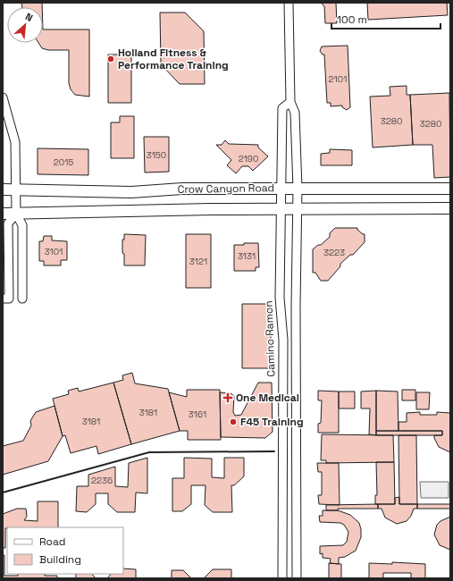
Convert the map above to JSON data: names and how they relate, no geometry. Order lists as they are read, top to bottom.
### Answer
{
  "streets": {
    "main road": ["Crow Canyon Road"],
    "street": ["Camino Ramon"]
  },
  "crossings": [
    ["Crow Canyon Road", "Camino Ramon"]
  ],
  "places": {
    "other": ["Holland Fitness & Performance Training", "F45 Training"],
    "health": ["One Medical"]
  },
  "house_numbers": [
    "2101",
    "3280",
    "3280",
    "3150",
    "2190",
    "2015",
    "3101",
    "3223",
    "3131",
    "3121",
    "3181",
    "3161",
    "3181",
    "2236"
  ],
  "legend": ["Road", "Building"],
  "scale_bar": "100 m",
  "north": "top right"
}
